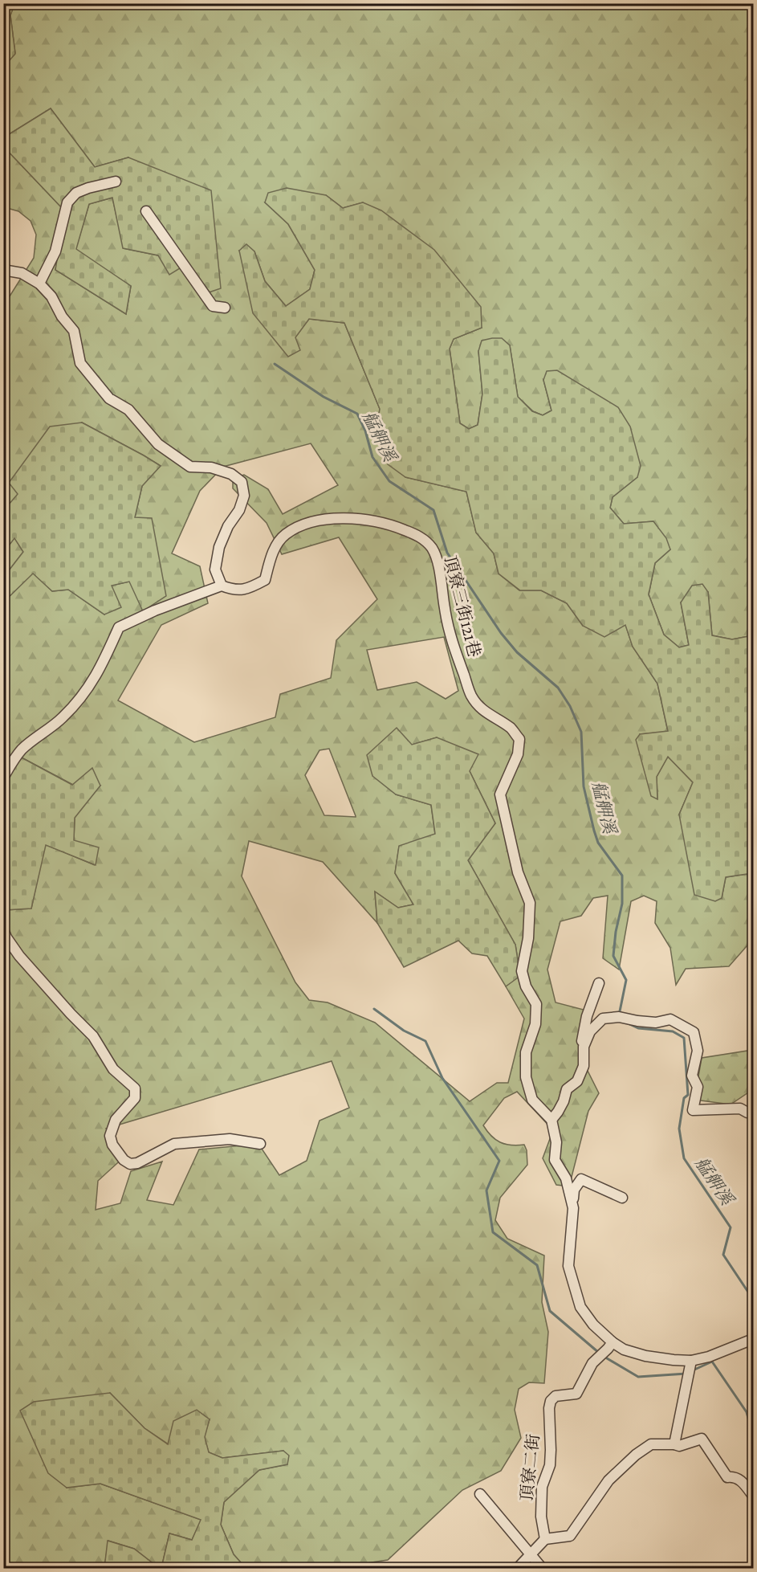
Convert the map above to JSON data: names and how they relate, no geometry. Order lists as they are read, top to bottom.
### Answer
{
  "streets": {
    "street": ["頂寮三街121巷", "頂寮二街"]
  },
  "water": ["艋舺溪"]
}
